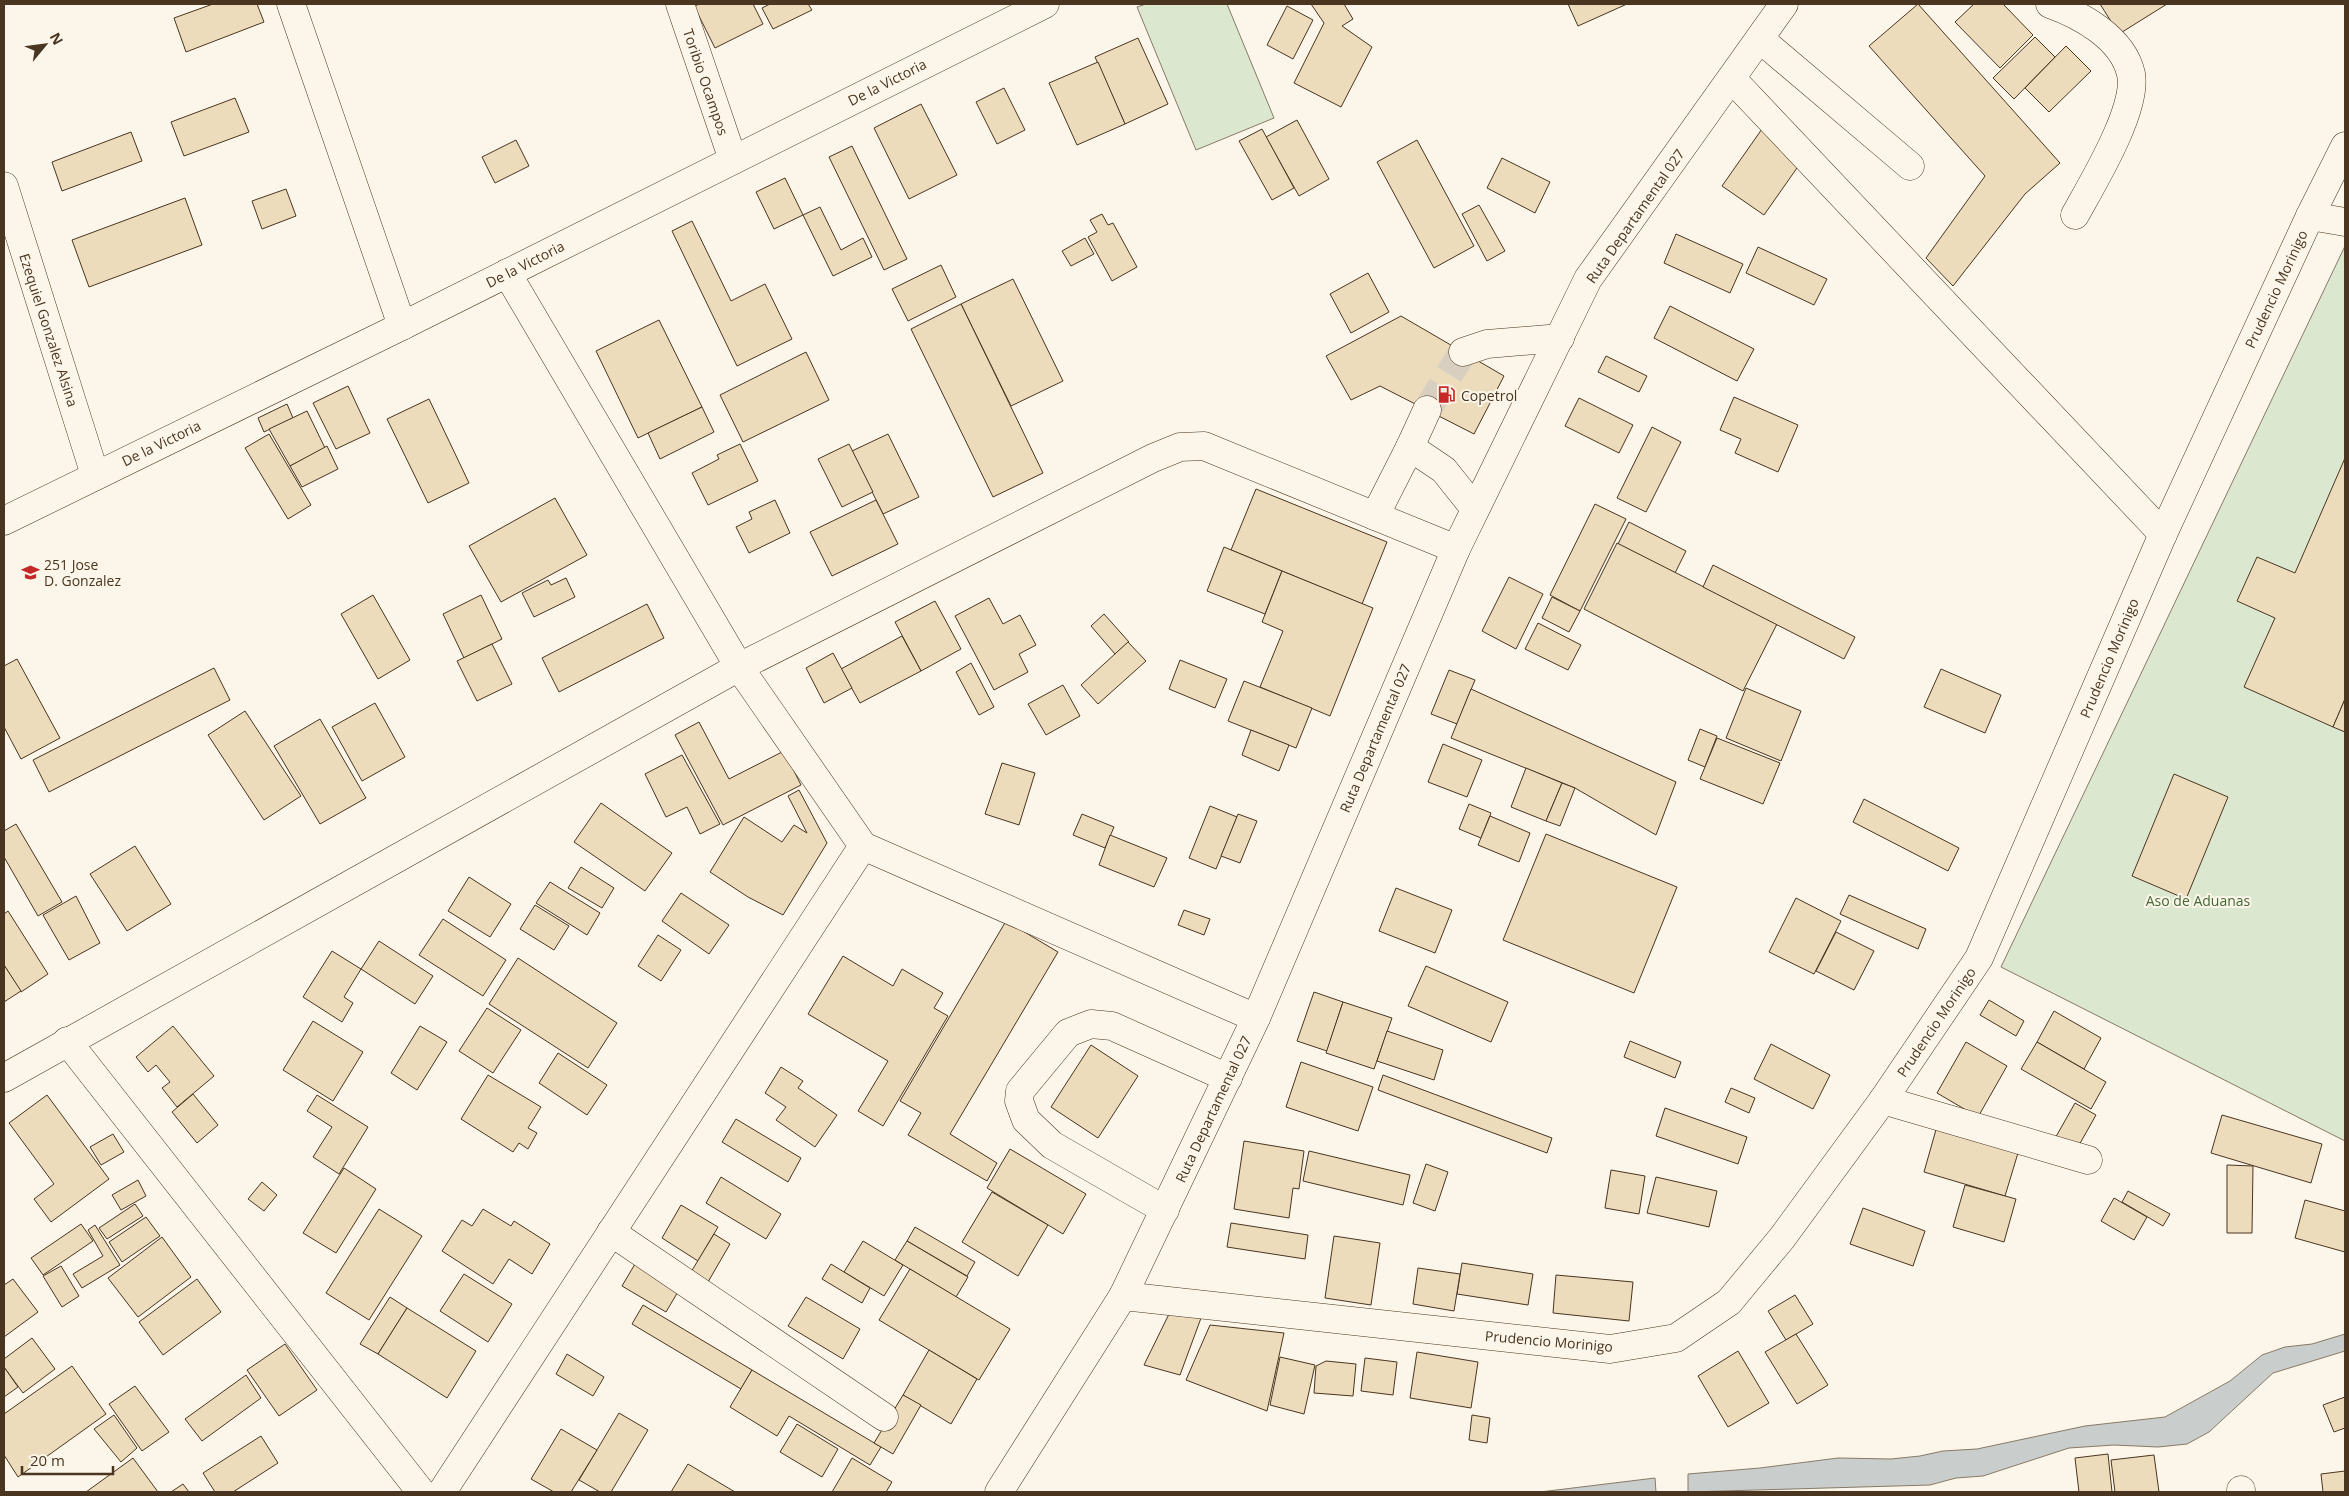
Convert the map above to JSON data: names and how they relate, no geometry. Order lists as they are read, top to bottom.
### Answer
{
  "streets": {
    "street": [
      "Toribio Ocampos",
      "De la Victoria",
      "Ruta Departamental 027",
      "Prudencio Morinigo",
      "Ezequiel Gonzalez Alsina"
    ]
  },
  "crossings": [
    ["Toribio Ocampos", "De la Victoria"],
    ["De la Victoria", "Ezequiel Gonzalez Alsina"],
    ["Ruta Departamental 027", "Prudencio Morinigo"]
  ],
  "parks": ["Aso de Aduanas"],
  "places": {
    "fuel station": ["Copetrol"],
    "school or university": ["251 Jose D. Gonzalez"]
  },
  "scale_bar": "20 m",
  "north": "top right"
}
